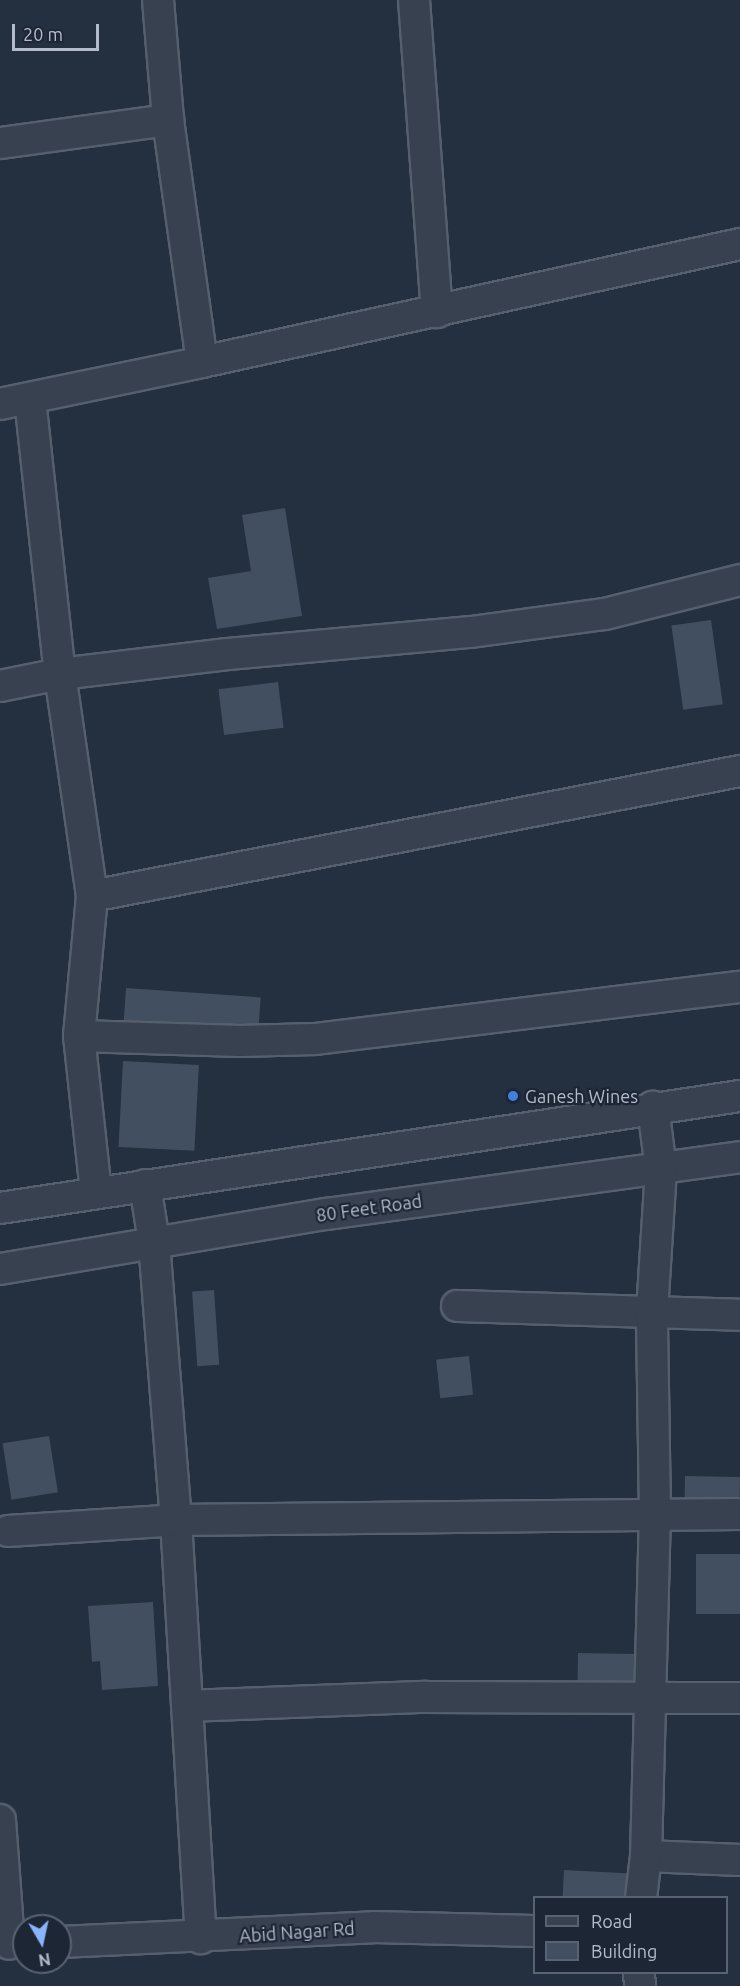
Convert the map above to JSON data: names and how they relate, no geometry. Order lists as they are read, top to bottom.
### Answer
{
  "streets": {
    "street": ["80 Feet Road", "Abid Nagar Rd"]
  },
  "places": ["Ganesh Wines"],
  "legend": ["Road", "Building"],
  "scale_bar": "20 m",
  "north": "bottom"
}
